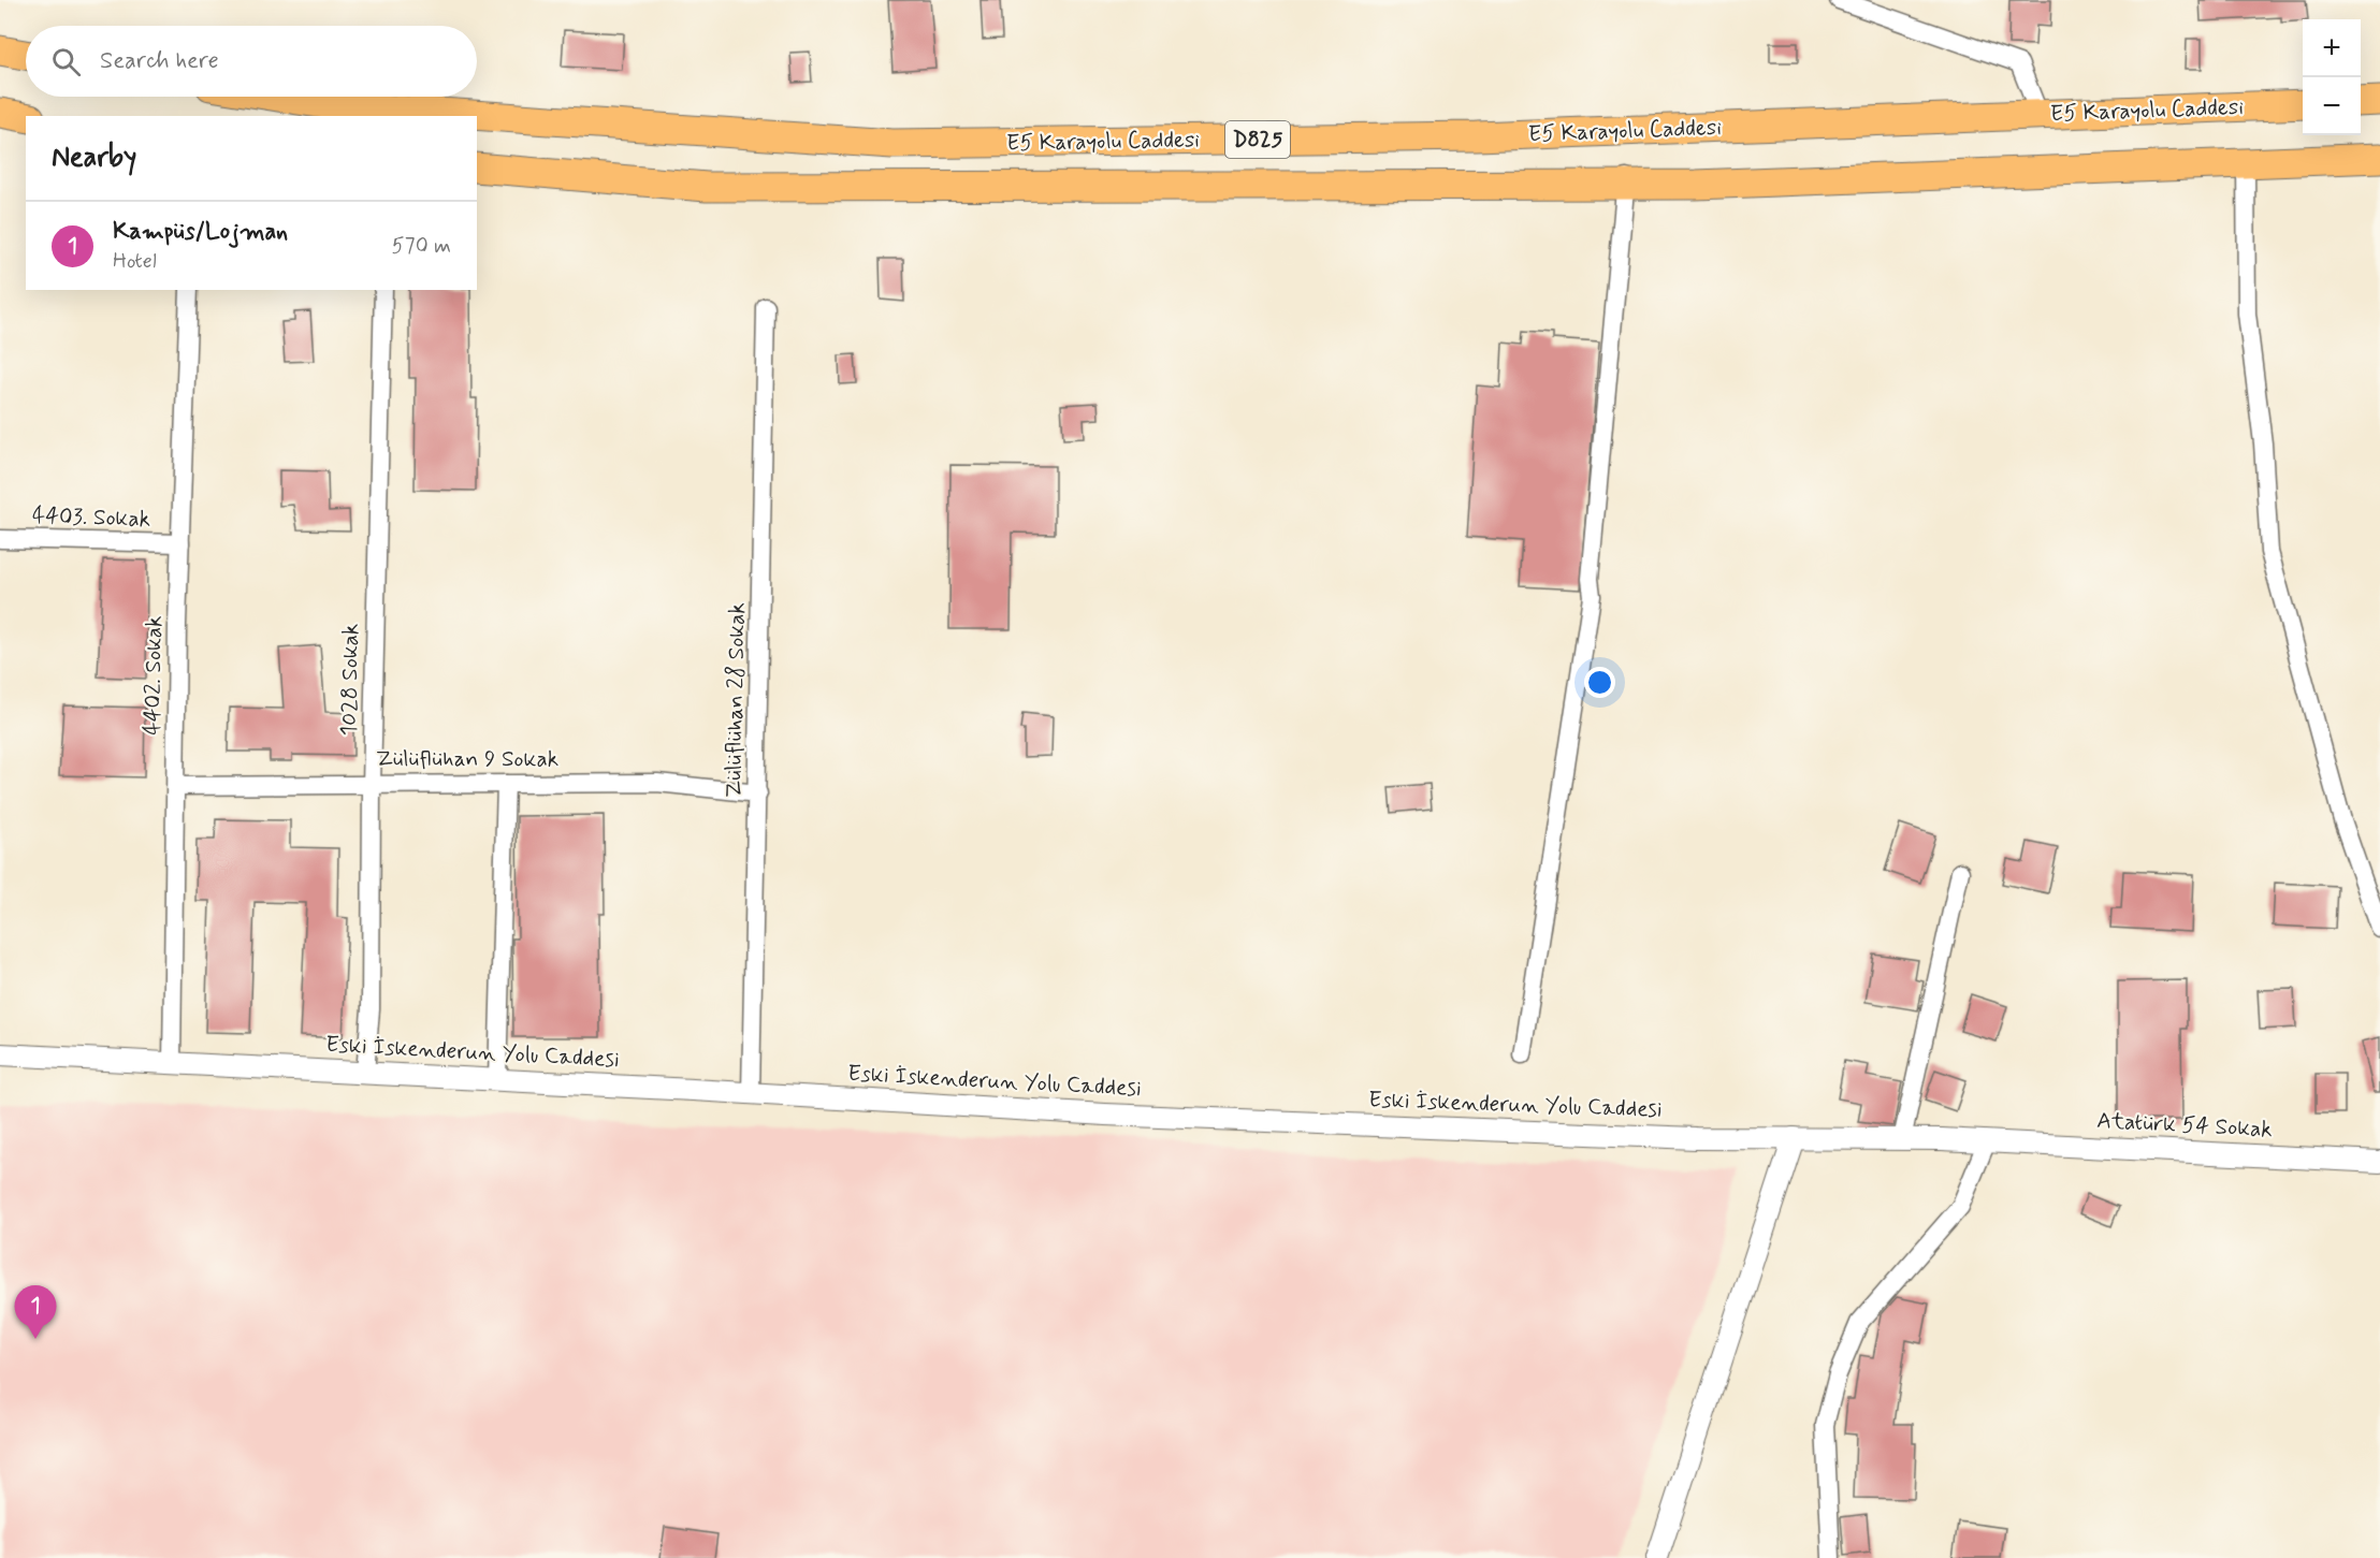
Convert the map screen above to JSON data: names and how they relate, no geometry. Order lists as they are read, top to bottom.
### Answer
{
  "streets": {
    "highway": ["E5 Karayolu Caddesi", "D825"],
    "street": [
      "4403. Sokak",
      "4402. Sokak",
      "1028 Sokak",
      "Zülüflühan 28 Sokak",
      "Zülüflühan 9 Sokak",
      "Eski İskenderun Yolu Caddesi",
      "Atatürk 54 Sokak"
    ]
  },
  "crossings": [
    ["4403. Sokak", "4402. Sokak"],
    ["4402. Sokak", "Zülüflühan 9 Sokak"],
    ["4402. Sokak", "Eski İskenderun Yolu Caddesi"],
    ["1028 Sokak", "Zülüflühan 9 Sokak"],
    ["1028 Sokak", "Eski İskenderun Yolu Caddesi"],
    ["Zülüflühan 28 Sokak", "Zülüflühan 9 Sokak"],
    ["Zülüflühan 28 Sokak", "Eski İskenderun Yolu Caddesi"],
    ["Eski İskenderun Yolu Caddesi", "Atatürk 54 Sokak"]
  ],
  "page": {
    "map_buttons": ["+", "−"],
    "search": "Search here",
    "heading": "Nearby",
    "list": [
      {
        "mark": "1",
        "name": "Kampüs/Lojman",
        "note": "Hotel",
        "value": "570 m"
      }
    ],
    "pins": "1"
  }
}
